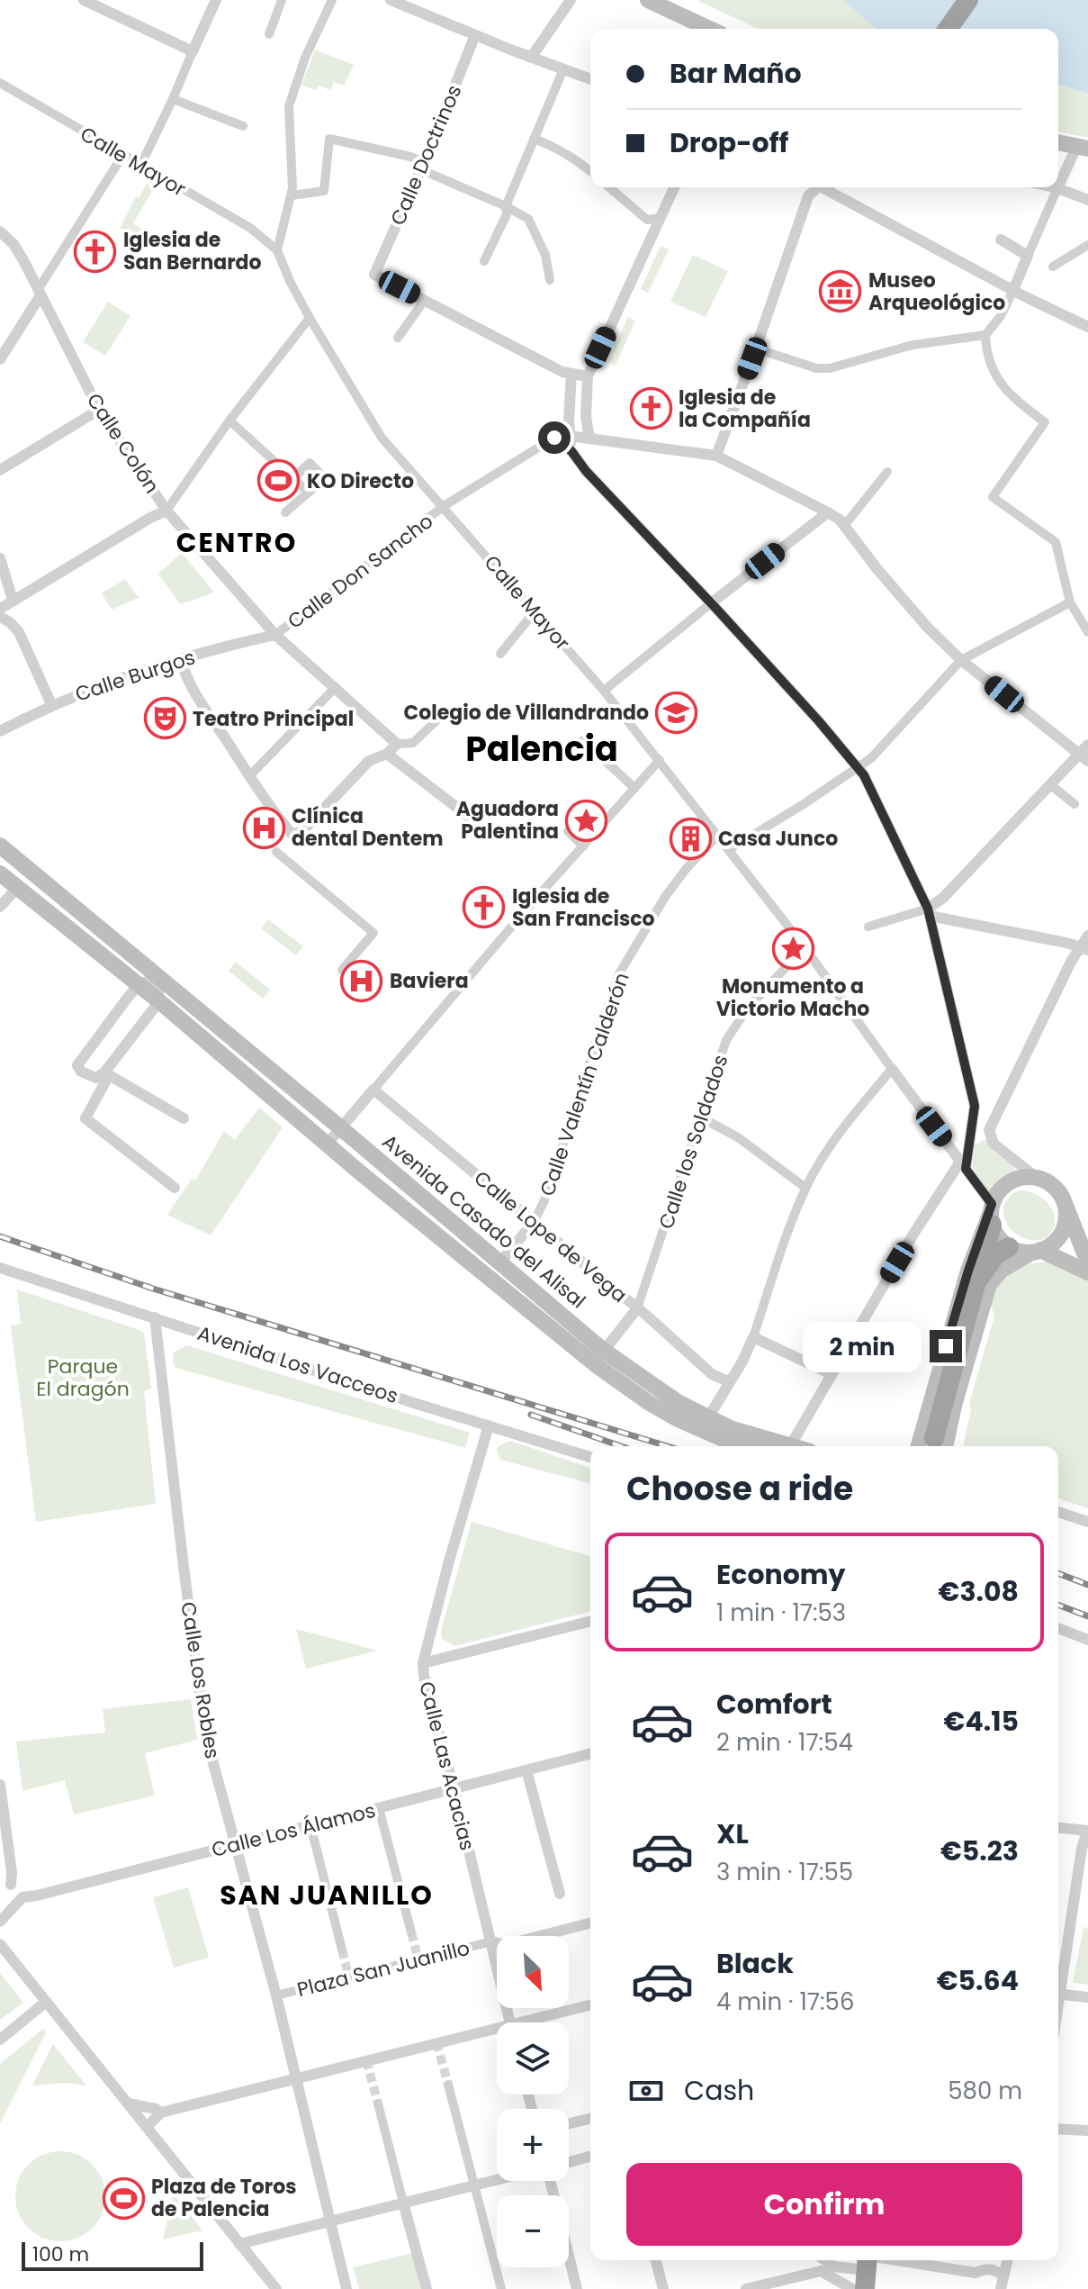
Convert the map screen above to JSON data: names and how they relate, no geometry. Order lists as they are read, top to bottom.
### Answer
{
  "streets": {
    "main road": ["Avenida Casado del Alisal"],
    "street": [
      "Calle Doctrinos",
      "Calle Mayor",
      "Calle Colón",
      "Calle Don Sancho",
      "Calle Burgos",
      "Calle Valentín Calderón",
      "Calle los Soldados",
      "Calle Lope de Vega",
      "Avenida Los Vacceos",
      "Calle Los Robles",
      "Calle Las Acacias",
      "Calle Los Álamos",
      "Plaza San Juanillo"
    ]
  },
  "crossings": [
    ["Calle Mayor", "Calle Don Sancho"],
    ["Calle Mayor", "Calle Valentín Calderón"],
    ["Calle Mayor", "Calle los Soldados"],
    ["Calle Colón", "Calle Don Sancho"],
    ["Calle Colón", "Calle Burgos"],
    ["Calle Don Sancho", "Calle Burgos"],
    ["Calle Valentín Calderón", "Avenida Casado del Alisal"],
    ["Calle Valentín Calderón", "Calle Lope de Vega"],
    ["Calle los Soldados", "Avenida Casado del Alisal"],
    ["Calle los Soldados", "Calle Lope de Vega"],
    ["Avenida Los Vacceos", "Calle Los Robles"],
    ["Avenida Los Vacceos", "Calle Las Acacias"],
    ["Calle Los Robles", "Calle Los Álamos"],
    ["Calle Los Robles", "Plaza San Juanillo"],
    ["Calle Las Acacias", "Calle Los Álamos"],
    ["Calle Las Acacias", "Plaza San Juanillo"]
  ],
  "districts": ["CENTRO", "Palencia", "SAN JUANILLO"],
  "parks": ["Parque El dragón"],
  "places": {
    "church": ["Iglesia de San Bernardo", "Iglesia de la Compañía", "Iglesia de San Francisco"],
    "museum": ["Museo Arqueológico"],
    "sports": ["KO Directo", "Plaza de Toros de Palencia"],
    "school or university": ["Colegio de Villandrando"],
    "theatre": ["Teatro Principal"],
    "place": ["Aguadora Palentina", "Monumento a Victorio Macho"],
    "hospital": ["Clínica dental Dentem", "Baviera"],
    "building": ["Casa Junco"]
  },
  "scale_bar": "100 m",
  "north": "bottom right",
  "page": {
    "banner": ["Bar Maño", "Drop-off"],
    "bubble": "2 min",
    "heading": "Choose a ride",
    "list": [
      {
        "name": "Economy",
        "note": "1 min · 17:53",
        "value": "€3.08"
      },
      {
        "name": "Comfort",
        "note": "2 min · 17:54",
        "value": "€4.15"
      },
      {
        "name": "XL",
        "note": "3 min · 17:55",
        "value": "€5.23"
      },
      {
        "name": "Black",
        "note": "4 min · 17:56",
        "value": "€5.64"
      }
    ],
    "map_buttons": ["+", "−"],
    "pay": ["Cash", "580 m"],
    "buttons": "Confirm",
    "scale": "100 m"
  }
}
